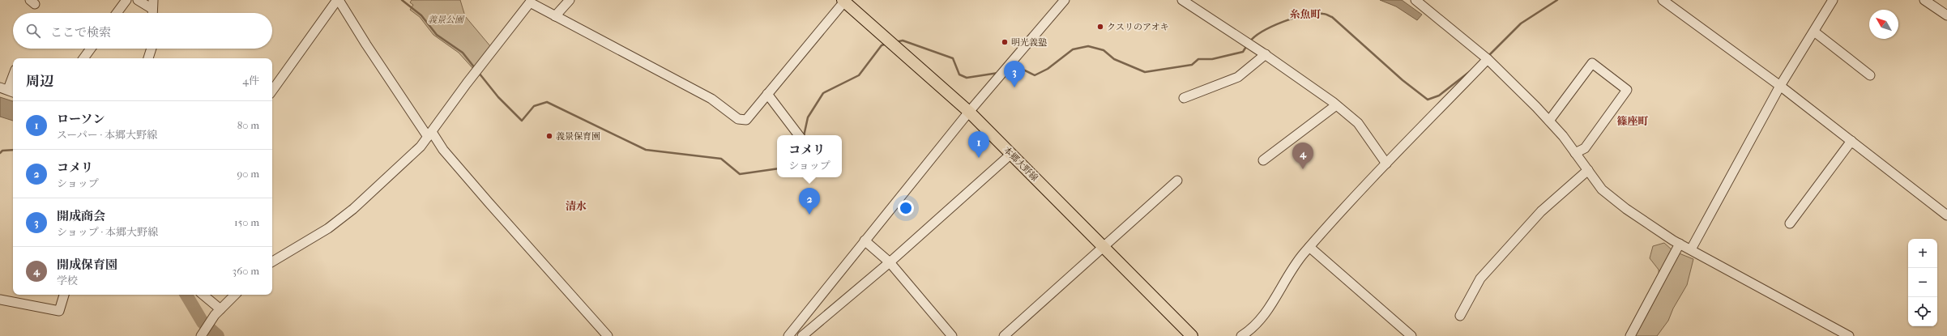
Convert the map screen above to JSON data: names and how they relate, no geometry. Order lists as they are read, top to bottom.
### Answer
{
  "streets": {
    "main road": ["本郷大野線"]
  },
  "districts": ["糸魚町", "篠座町", "清水"],
  "parks": ["義景公園"],
  "places": ["クスリのアオキ", "明光義塾", "義景保育園"],
  "north": "top left",
  "page": {
    "search": "ここで検索",
    "heading": ["周辺", "4件"],
    "pins": [
      "3",
      "1",
      "4",
      "2"
    ],
    "list": [
      {
        "mark": "1",
        "name": "ローソン",
        "note": "スーパー · 本郷大野線",
        "value": "80 m"
      },
      {
        "mark": "2",
        "name": "コメリ",
        "note": "ショップ",
        "value": "90 m"
      },
      {
        "mark": "3",
        "name": "開成商会",
        "note": "ショップ · 本郷大野線",
        "value": "150 m"
      },
      {
        "mark": "4",
        "name": "開成保育園",
        "note": "学校",
        "value": "360 m"
      }
    ],
    "popup": ["コメリ", "ショップ"],
    "map_buttons": ["+", "−"]
  }
}
